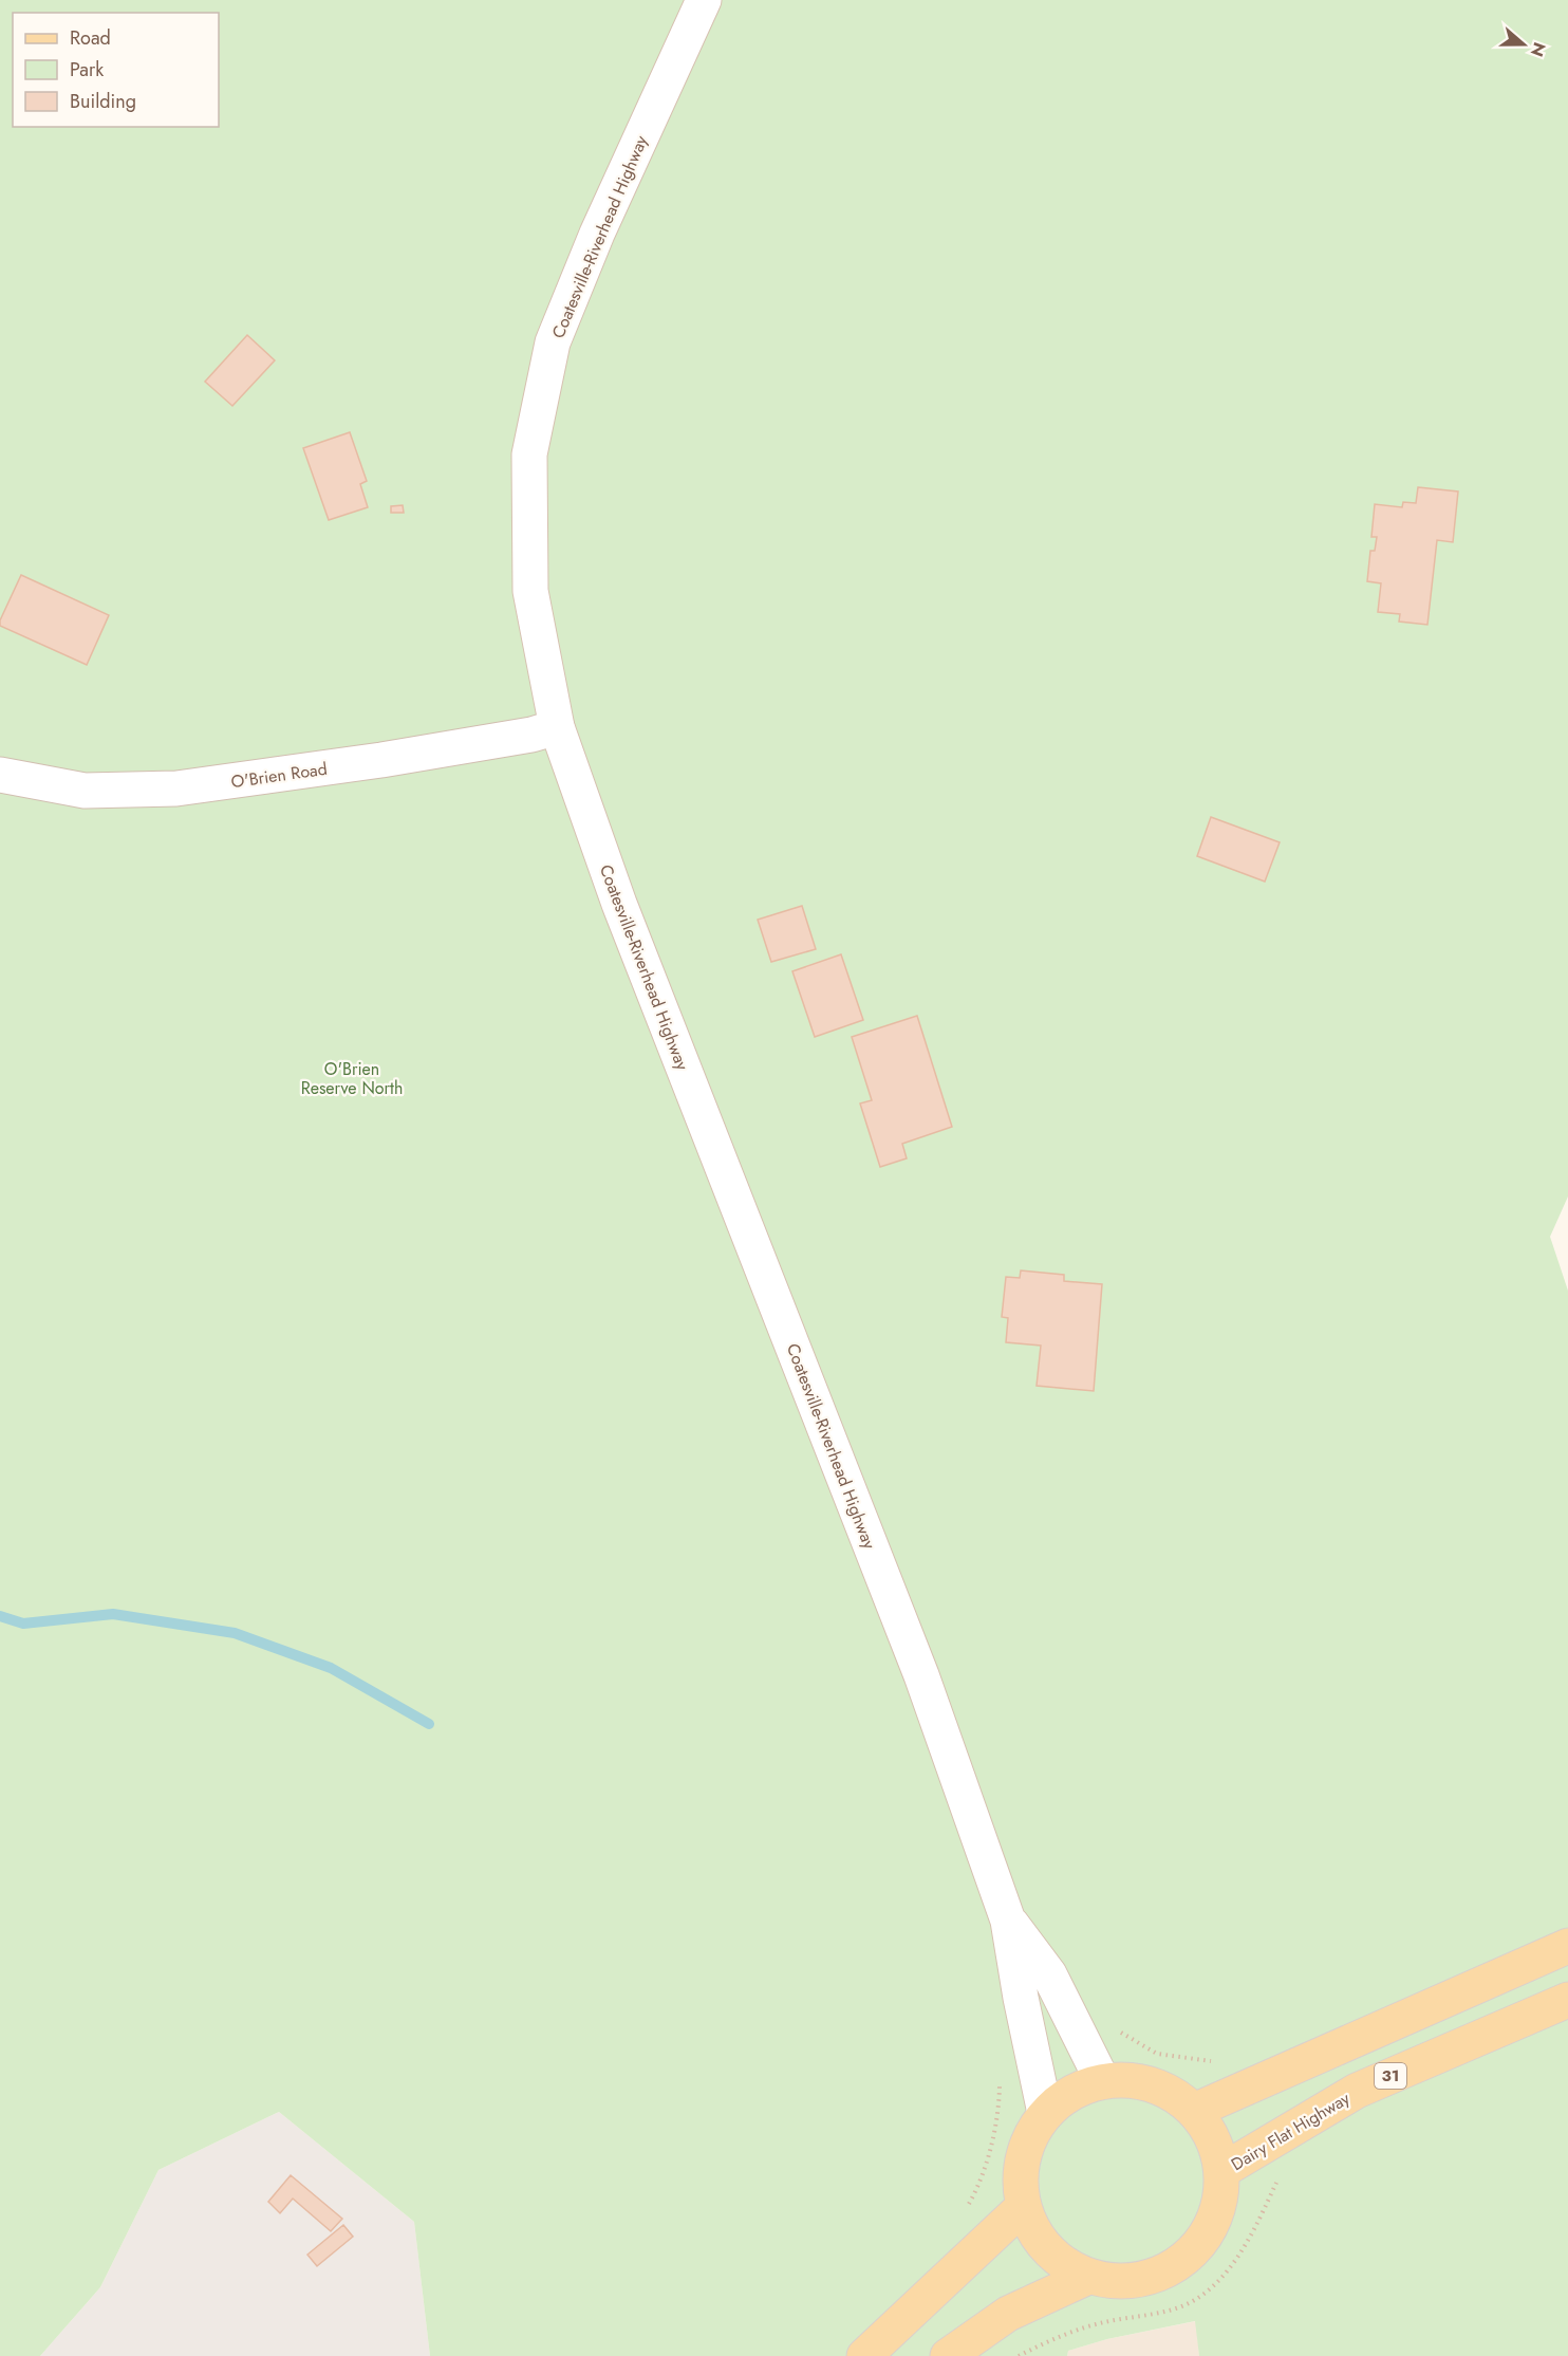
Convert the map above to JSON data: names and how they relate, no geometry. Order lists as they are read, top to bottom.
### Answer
{
  "streets": {
    "main road": [
      "Coatesville-Riverhead Highway",
      "O'Brien Road",
      "31",
      "Dairy Flat Highway"
    ]
  },
  "crossings": [
    ["Coatesville-Riverhead Highway", "O'Brien Road"],
    ["Coatesville-Riverhead Highway", "Dairy Flat Highway"]
  ],
  "parks": ["O'Brien Reserve North"],
  "legend": ["Road", "Park", "Building"],
  "north": "right"
}
